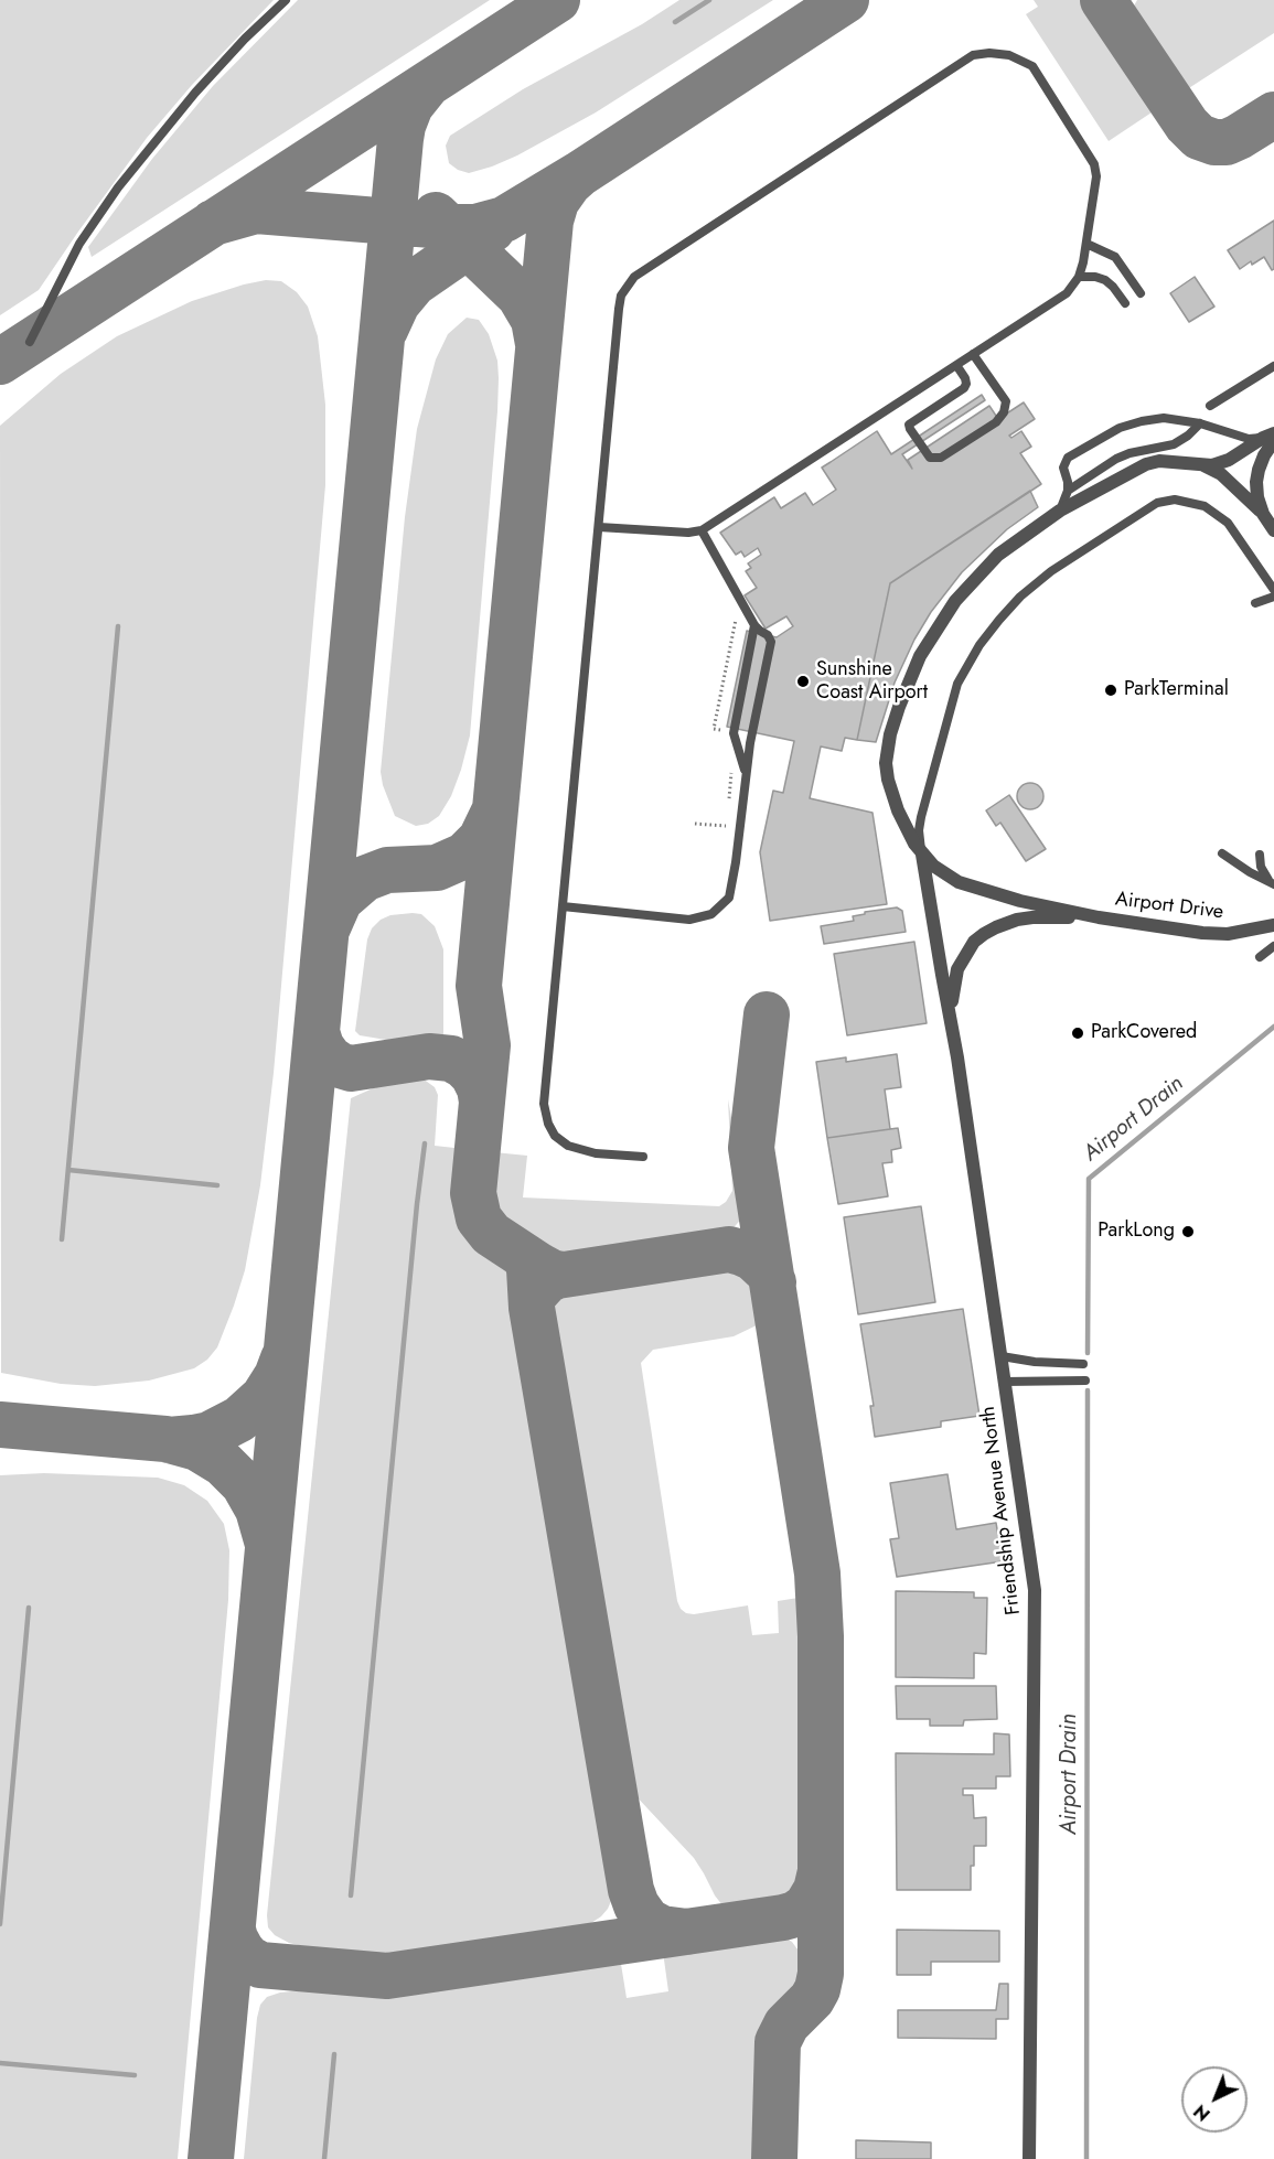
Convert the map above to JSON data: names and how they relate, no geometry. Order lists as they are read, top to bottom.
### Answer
{
  "streets": {
    "street": ["Airport Drive", "Friendship Avenue North"]
  },
  "crossings": [
    ["Airport Drive", "Friendship Avenue North"]
  ],
  "water": ["Airport Drain"],
  "places": [
    "Sunshine Coast Airport",
    "ParkTerminal",
    "ParkCovered",
    "ParkLong"
  ],
  "north": "bottom left"
}
